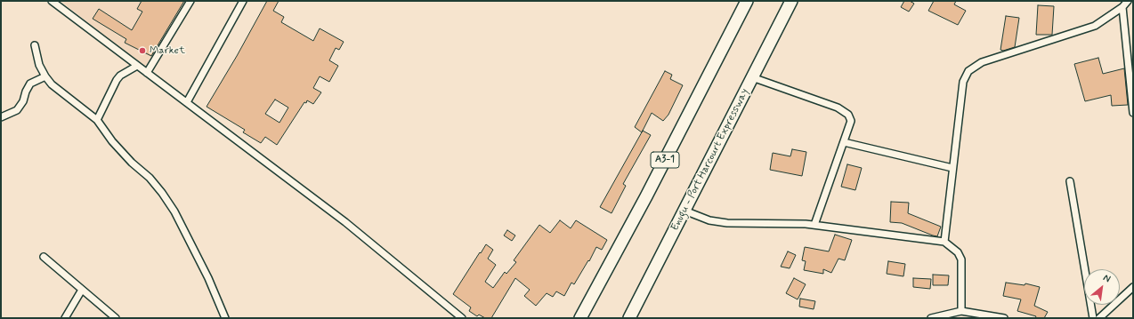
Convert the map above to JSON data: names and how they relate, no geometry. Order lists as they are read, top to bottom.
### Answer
{
  "streets": {
    "highway": ["A3-1", "Enugu - Port Harcourt Expressway"]
  },
  "places": ["Market"],
  "north": "top right"
}
